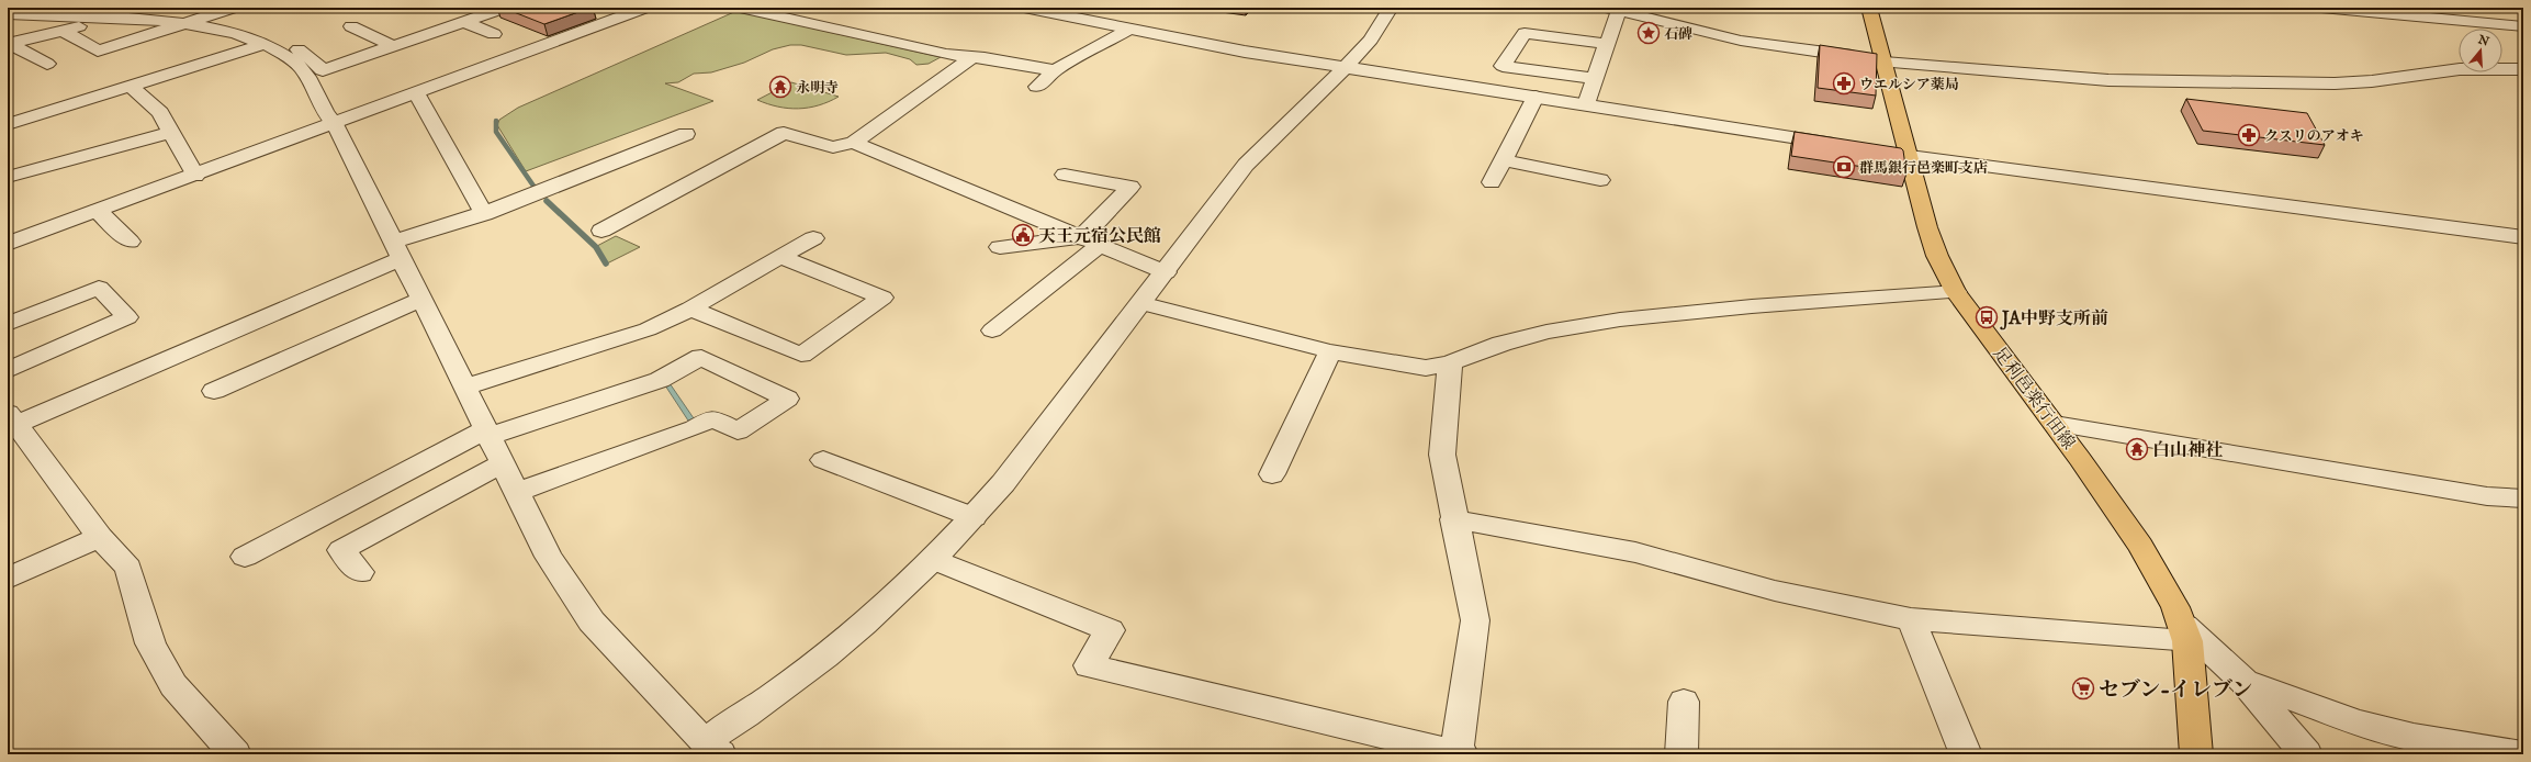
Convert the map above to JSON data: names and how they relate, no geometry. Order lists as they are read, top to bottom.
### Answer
{
  "streets": {
    "main road": ["足利邑楽行田線"]
  },
  "places": {
    "place": ["石碑"],
    "pharmacy": ["ウエルシア薬局", "クスリのアオキ"],
    "temple": ["永明寺", "白山神社"],
    "bank": ["群馬銀行邑楽町支店"],
    "public building": ["天王元宿公民館"],
    "bus stop": ["JA中野支所前"],
    "supermarket": ["セブン-イレブン"]
  },
  "north": "top"
}
